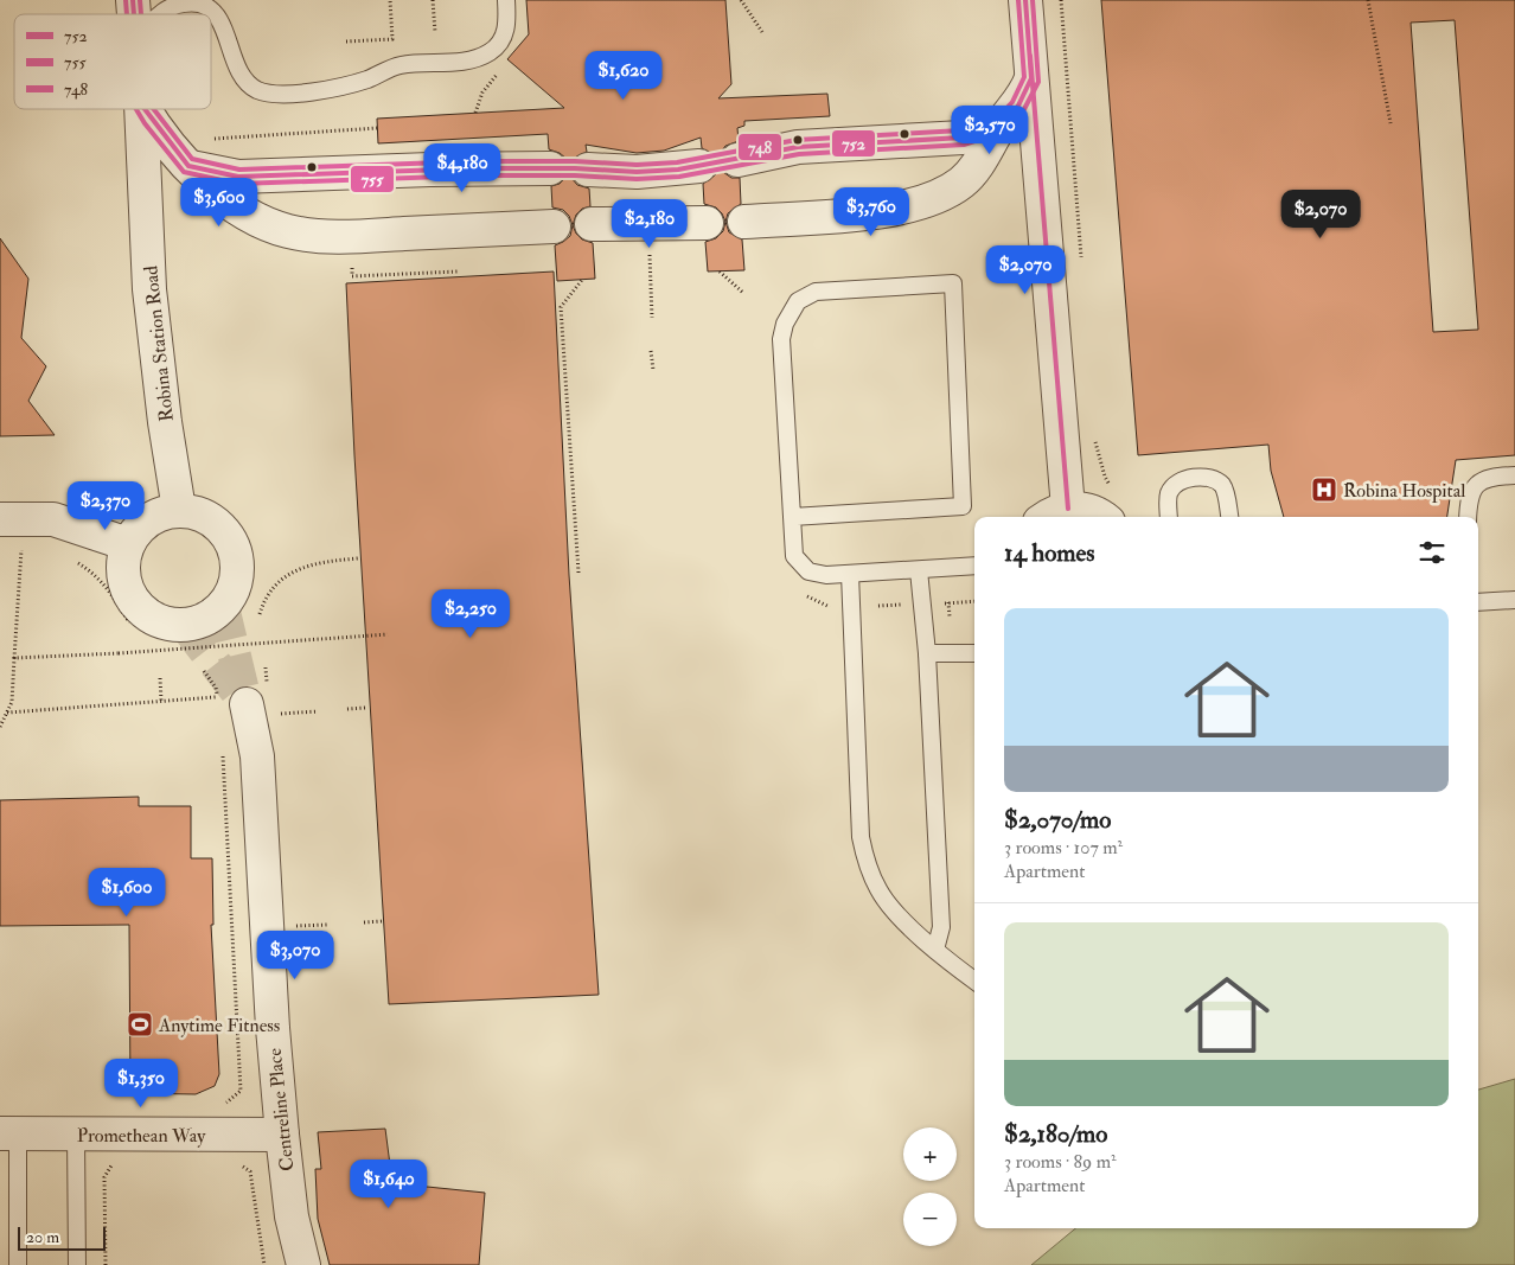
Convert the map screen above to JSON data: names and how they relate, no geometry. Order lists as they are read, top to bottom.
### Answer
{
  "streets": {
    "street": ["Robina Station Road", "Centreline Place", "Promethean Way"]
  },
  "crossings": [
    ["Centreline Place", "Promethean Way"]
  ],
  "places": {
    "hospital": ["Robina Hospital"],
    "sports": ["Anytime Fitness"]
  },
  "lines": ["transit line 752", "transit line 755", "transit line 748"],
  "legend": ["752", "755", "748"],
  "scale_bar": "20 m",
  "page": {
    "price": [
      "$1,620",
      "$2,570",
      "$4,180",
      "$3,600",
      "$3,760",
      "$2,070",
      "$2,180",
      "$2,070",
      "$2,370",
      "$2,250",
      "$1,600",
      "$3,070",
      "$1,350",
      "$1,640"
    ],
    "heading": "14 homes",
    "list": [
      {
        "name": "$2,070/mo",
        "note": "3 rooms · 107 m² · Apartment"
      },
      {
        "name": "$2,180/mo",
        "note": "3 rooms · 89 m² · Apartment"
      }
    ],
    "map_buttons": ["+", "−"],
    "scale": "20 m"
  }
}
